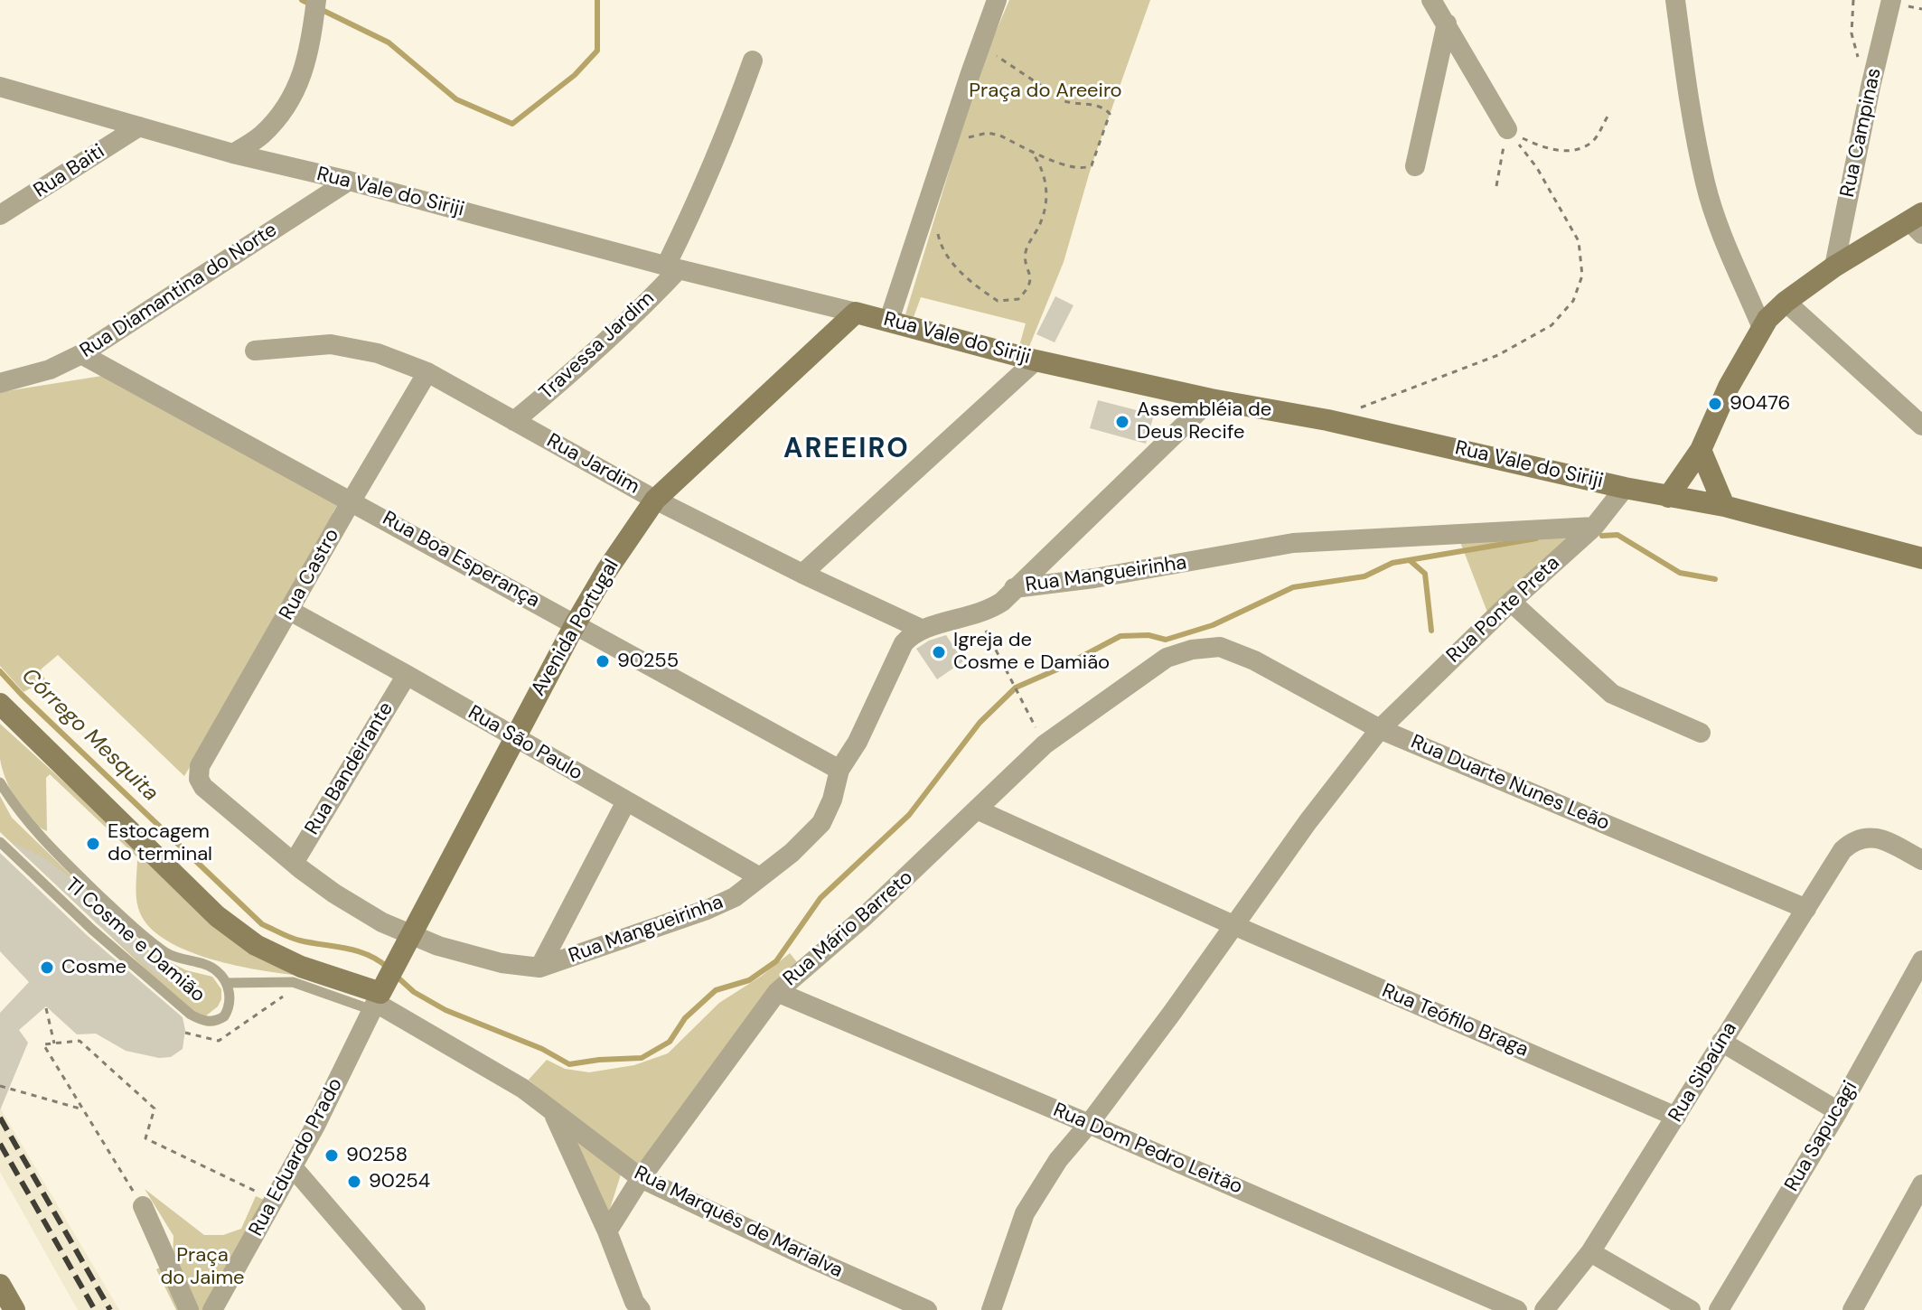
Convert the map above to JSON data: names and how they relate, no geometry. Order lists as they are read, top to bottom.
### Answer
{
  "streets": {
    "street": [
      "Rua Campinas",
      "Rua Baiti",
      "Rua Vale do Siriji",
      "Rua Diamantina do Norte",
      "Travessa Jardim",
      "Rua Jardim",
      "Rua Boa Esperança",
      "Rua Castro",
      "Rua Mangueirinha",
      "Rua Ponte Preta",
      "Avenida Portugal",
      "Rua São Paulo",
      "Rua Bandeirante",
      "Rua Duarte Nunes Leão",
      "Rua Mário Barreto",
      "Rua Teófilo Braga",
      "Rua Sibaúna",
      "Rua Sapucagi",
      "Rua Dom Pedro Leitão",
      "Rua Eduardo Prado",
      "Rua Marquês de Marialva"
    ],
    "lane": ["TI Cosme e Damião"]
  },
  "crossings": [
    ["Rua Baiti", "Rua Vale do Siriji"],
    ["Rua Vale do Siriji", "Rua Diamantina do Norte"],
    ["Rua Vale do Siriji", "Travessa Jardim"],
    ["Rua Vale do Siriji", "Rua Ponte Preta"],
    ["Rua Vale do Siriji", "Avenida Portugal"],
    ["Rua Diamantina do Norte", "Rua Boa Esperança"],
    ["Travessa Jardim", "Rua Jardim"],
    ["Rua Jardim", "Rua Castro"],
    ["Rua Jardim", "Rua Mangueirinha"],
    ["Rua Jardim", "Avenida Portugal"],
    ["Rua Boa Esperança", "Rua Castro"],
    ["Rua Boa Esperança", "Rua Mangueirinha"],
    ["Rua Boa Esperança", "Avenida Portugal"],
    ["Rua Castro", "Rua Mangueirinha"],
    ["Rua Castro", "Rua São Paulo"],
    ["Rua Mangueirinha", "Rua Ponte Preta"],
    ["Rua Mangueirinha", "Avenida Portugal"],
    ["Rua Mangueirinha", "Rua São Paulo"],
    ["Rua Mangueirinha", "Rua Bandeirante"],
    ["Rua Ponte Preta", "Rua Duarte Nunes Leão"],
    ["Avenida Portugal", "Rua São Paulo"],
    ["Avenida Portugal", "Rua Eduardo Prado"],
    ["Avenida Portugal", "Rua Marquês de Marialva"],
    ["Rua São Paulo", "Rua Bandeirante"],
    ["Rua Duarte Nunes Leão", "Rua Mário Barreto"],
    ["Rua Duarte Nunes Leão", "Rua Sibaúna"],
    ["Rua Mário Barreto", "Rua Teófilo Braga"],
    ["Rua Mário Barreto", "Rua Dom Pedro Leitão"],
    ["Rua Mário Barreto", "Rua Marquês de Marialva"],
    ["Rua Teófilo Braga", "Rua Sibaúna"],
    ["Rua Eduardo Prado", "Rua Marquês de Marialva"]
  ],
  "districts": ["AREEIRO"],
  "water": ["Córrego Mesquita"],
  "parks": ["Praça do Areeiro", "Praça do Jaime"],
  "places": [
    "90476",
    "Assembléia de Deus Recife",
    "Igreja de Cosme e Damião",
    "90255",
    "Estocagem do terminal",
    "Cosme",
    "90258",
    "90254"
  ]
}
